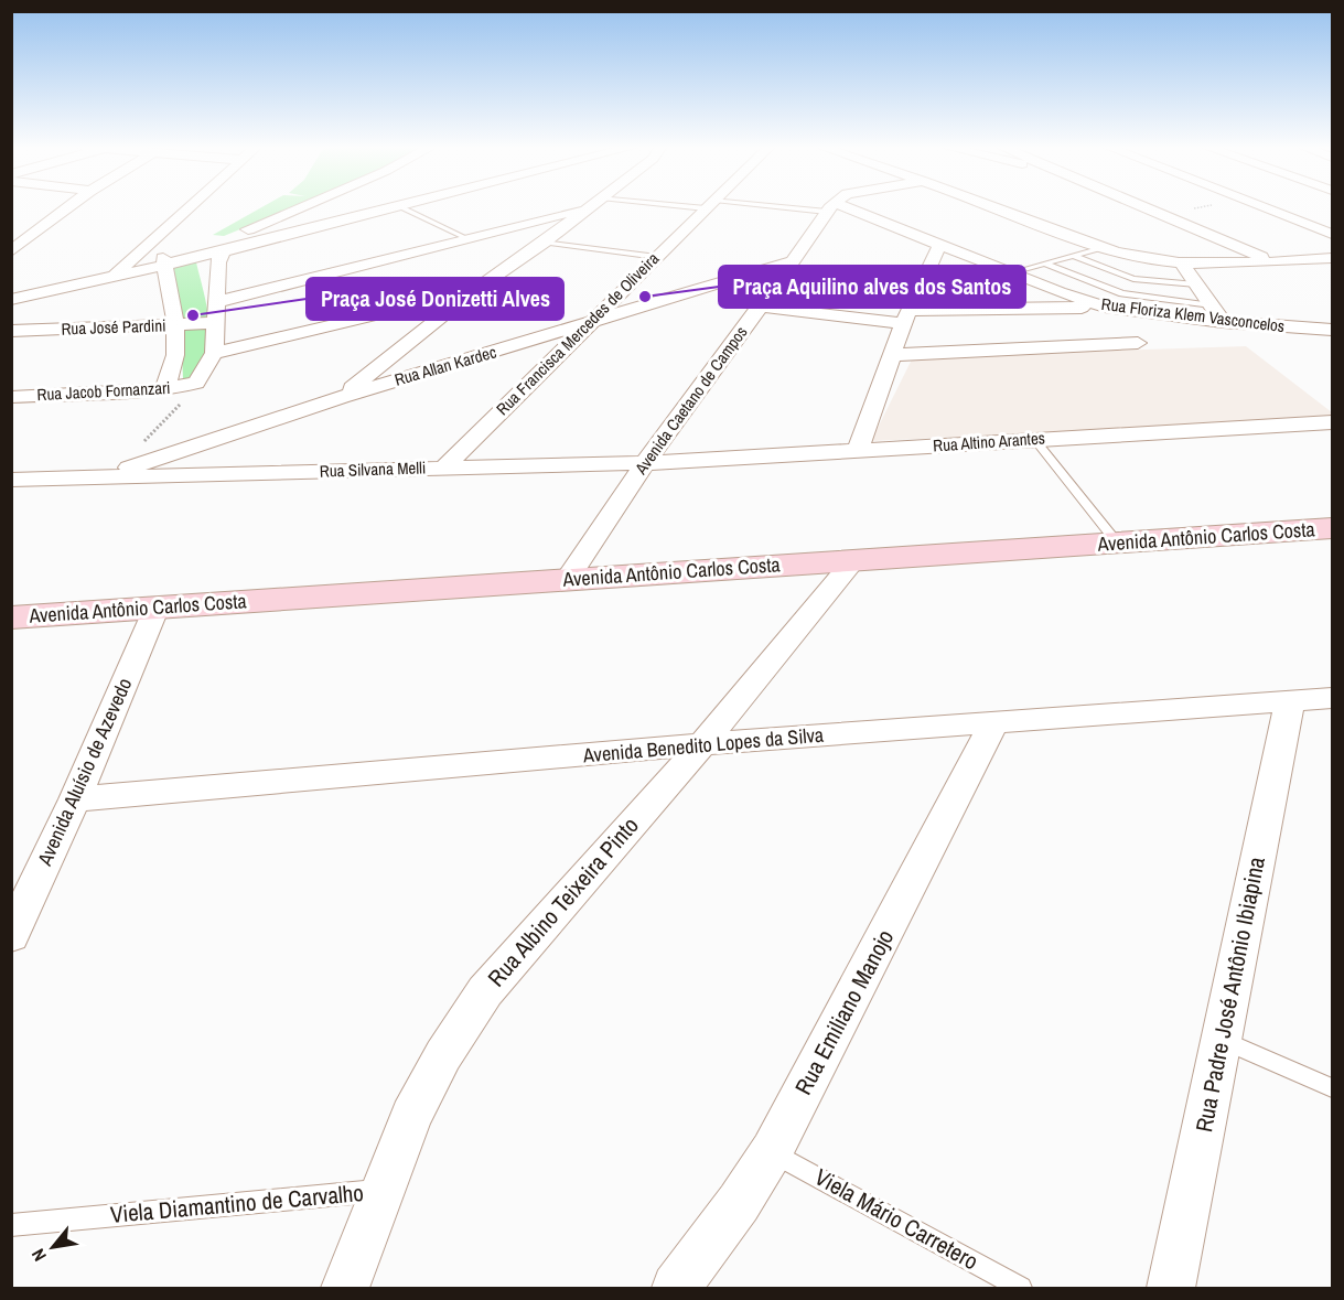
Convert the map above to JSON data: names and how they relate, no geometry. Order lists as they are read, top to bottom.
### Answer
{
  "streets": {
    "main road": ["Avenida Antônio Carlos Costa"],
    "street": [
      "Rua Floriza Klem Vasconcelos",
      "Rua José Pardini",
      "Rua Francisca Mercedes de Oliveira",
      "Rua Allan Kardec",
      "Rua Jacob Fornanzari",
      "Avenida Caetano de Campos",
      "Rua Altino Arantes",
      "Rua Silvana Melli",
      "Avenida Benedito Lopes da Silva",
      "Avenida Aluísio de Azevedo",
      "Rua Albino Teixeira Pinto",
      "Rua Padre José Antônio Ibiapina",
      "Rua Emiliano Manojo"
    ],
    "lane": ["Viela Diamantino de Carvalho", "Viela Mário Carretero"]
  },
  "crossings": [
    ["Rua Floriza Klem Vasconcelos", "Avenida Caetano de Campos"],
    ["Rua Francisca Mercedes de Oliveira", "Rua Allan Kardec"],
    ["Rua Francisca Mercedes de Oliveira", "Rua Silvana Melli"],
    ["Rua Allan Kardec", "Avenida Caetano de Campos"],
    ["Rua Allan Kardec", "Rua Silvana Melli"],
    ["Avenida Caetano de Campos", "Rua Altino Arantes"],
    ["Avenida Caetano de Campos", "Rua Silvana Melli"],
    ["Avenida Caetano de Campos", "Avenida Antônio Carlos Costa"],
    ["Rua Altino Arantes", "Rua Silvana Melli"],
    ["Avenida Antônio Carlos Costa", "Avenida Aluísio de Azevedo"],
    ["Avenida Antônio Carlos Costa", "Rua Albino Teixeira Pinto"],
    ["Avenida Benedito Lopes da Silva", "Avenida Aluísio de Azevedo"],
    ["Avenida Benedito Lopes da Silva", "Rua Albino Teixeira Pinto"],
    ["Avenida Benedito Lopes da Silva", "Rua Padre José Antônio Ibiapina"],
    ["Avenida Benedito Lopes da Silva", "Rua Emiliano Manojo"],
    ["Rua Albino Teixeira Pinto", "Viela Diamantino de Carvalho"],
    ["Rua Emiliano Manojo", "Viela Mário Carretero"]
  ],
  "places": ["Praça Aquilino alves dos Santos", "Praça José Donizetti Alves"],
  "north": "bottom left"
}
